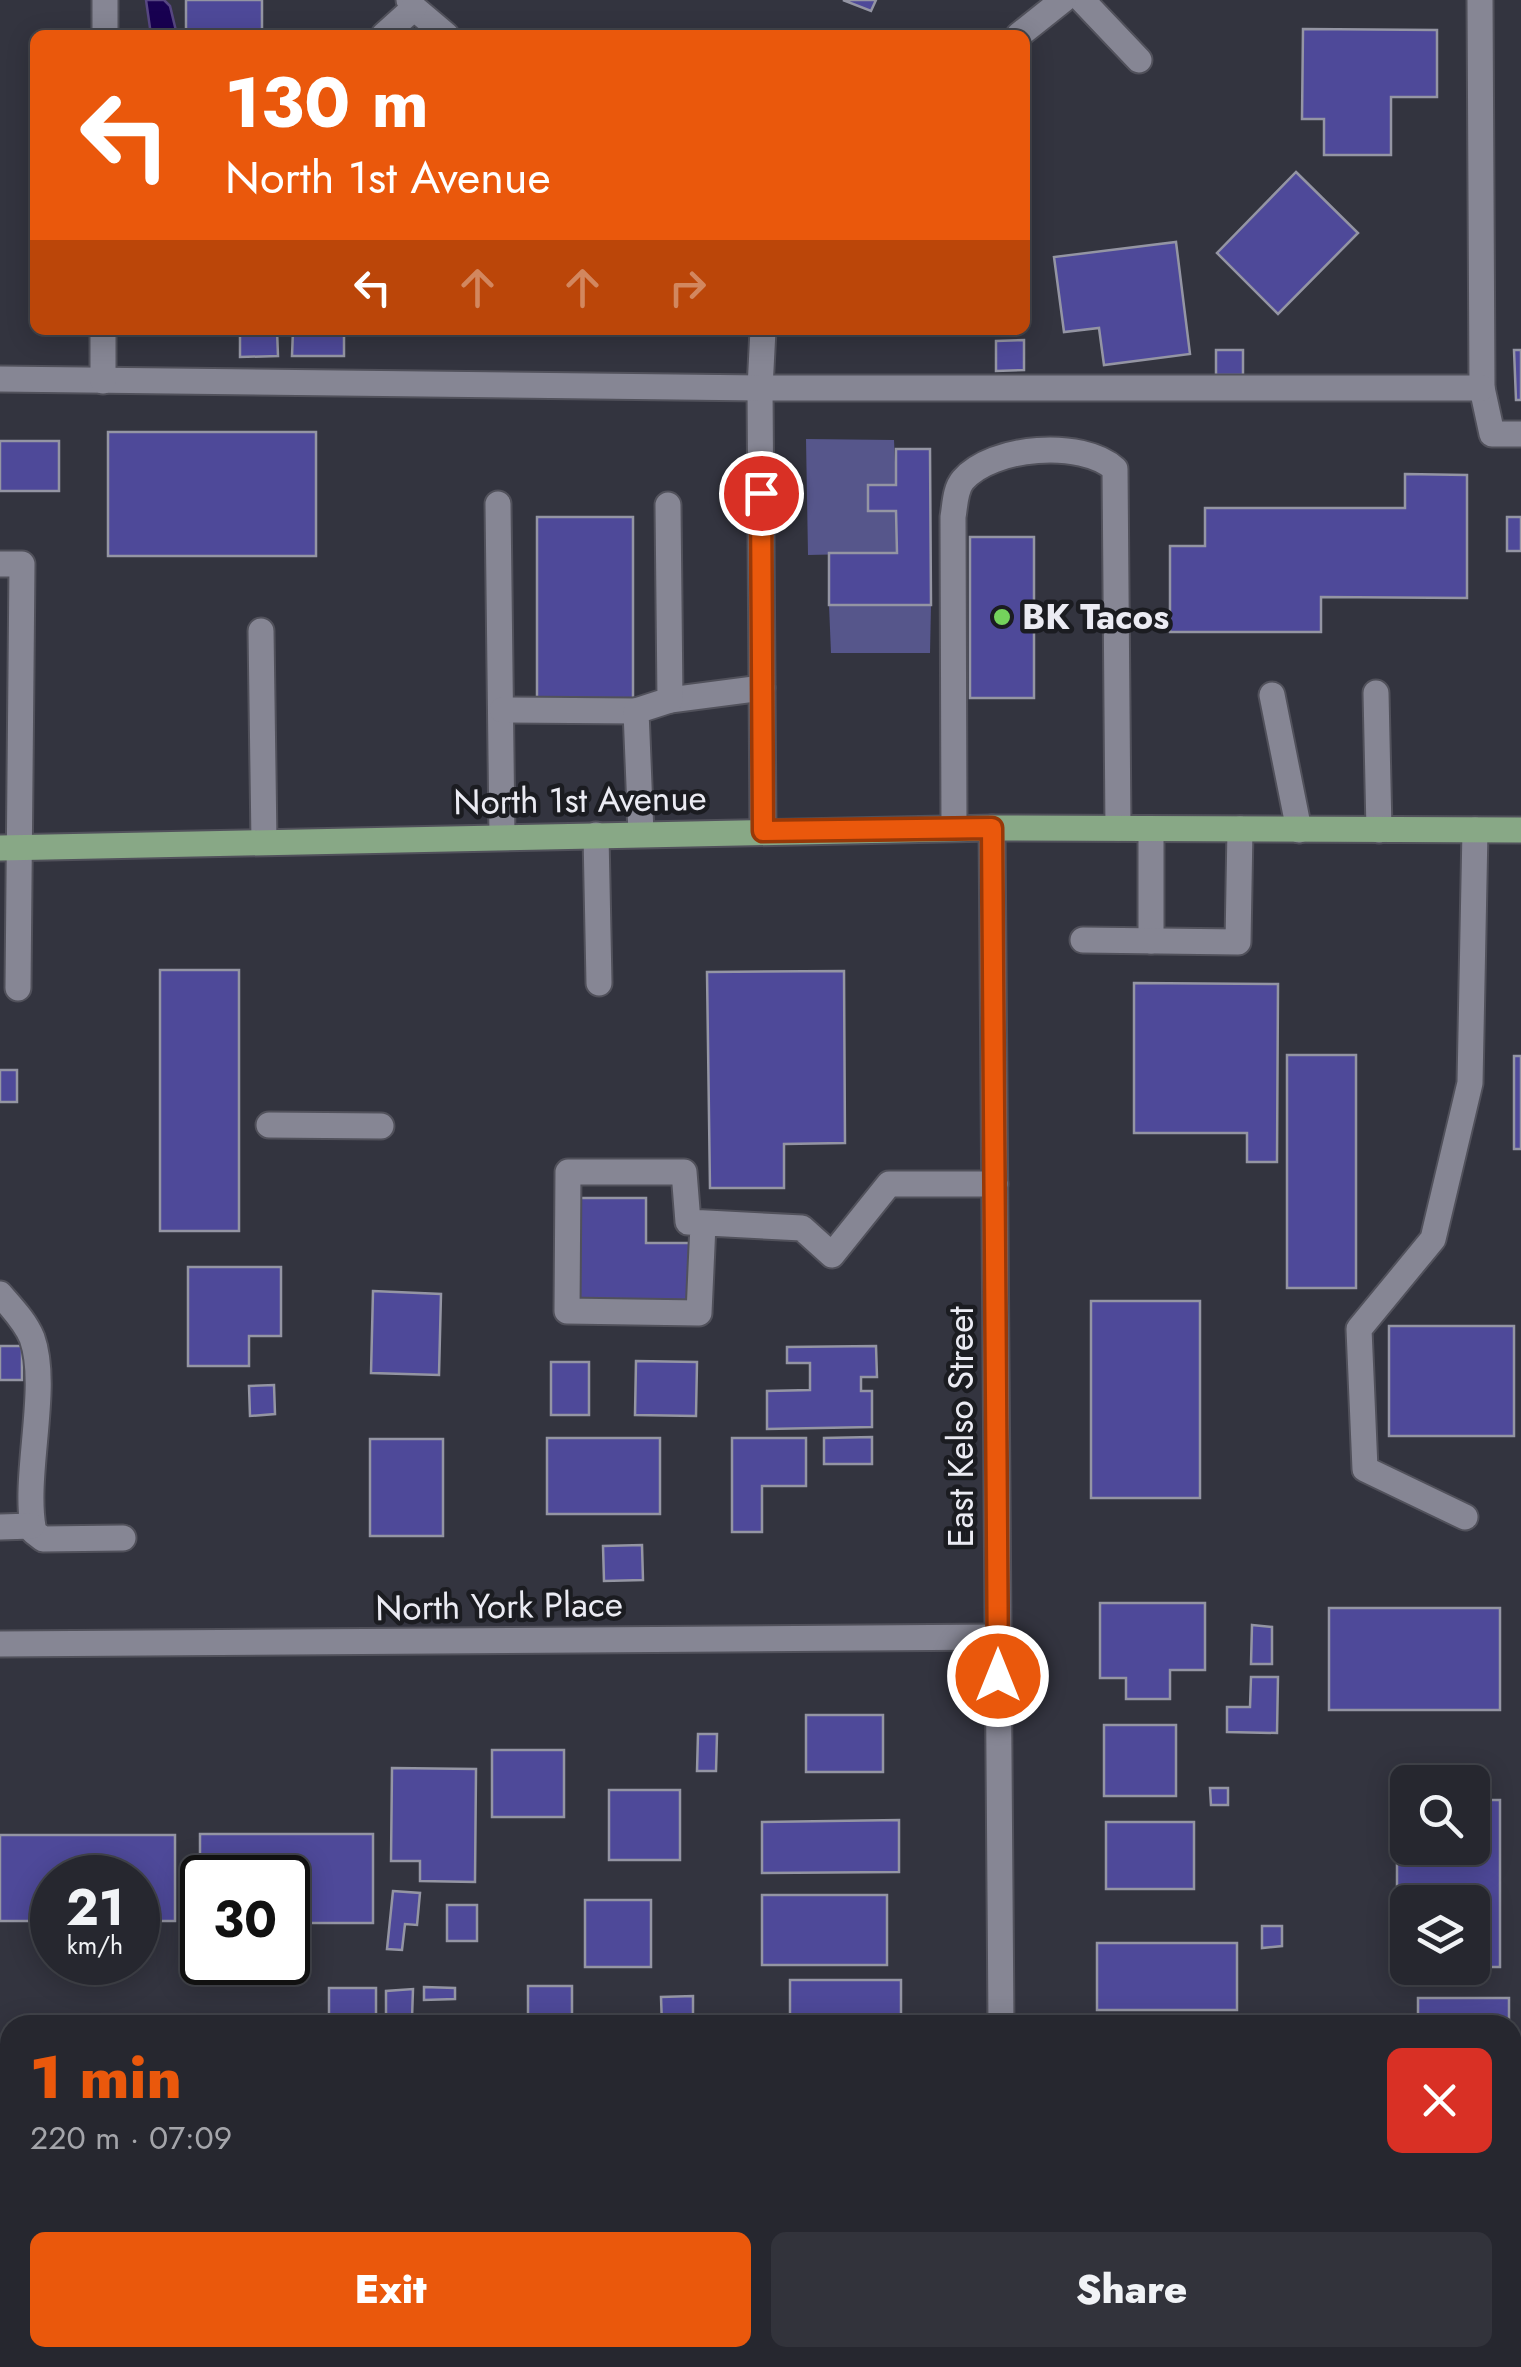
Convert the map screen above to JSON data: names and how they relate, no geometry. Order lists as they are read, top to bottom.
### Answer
{
  "streets": {
    "main road": ["North 1st Avenue"],
    "street": ["East Kelso Street", "North York Place"]
  },
  "crossings": [
    ["North 1st Avenue", "East Kelso Street"],
    ["East Kelso Street", "North York Place"]
  ],
  "places": ["BK Tacos"],
  "page": {
    "turn": ["130 m", "North 1st Avenue"],
    "speed": "21 km/h",
    "limit": "30",
    "heading": ["1 min", "220 m · 07:09"],
    "buttons": ["Exit", "Share"]
  }
}
